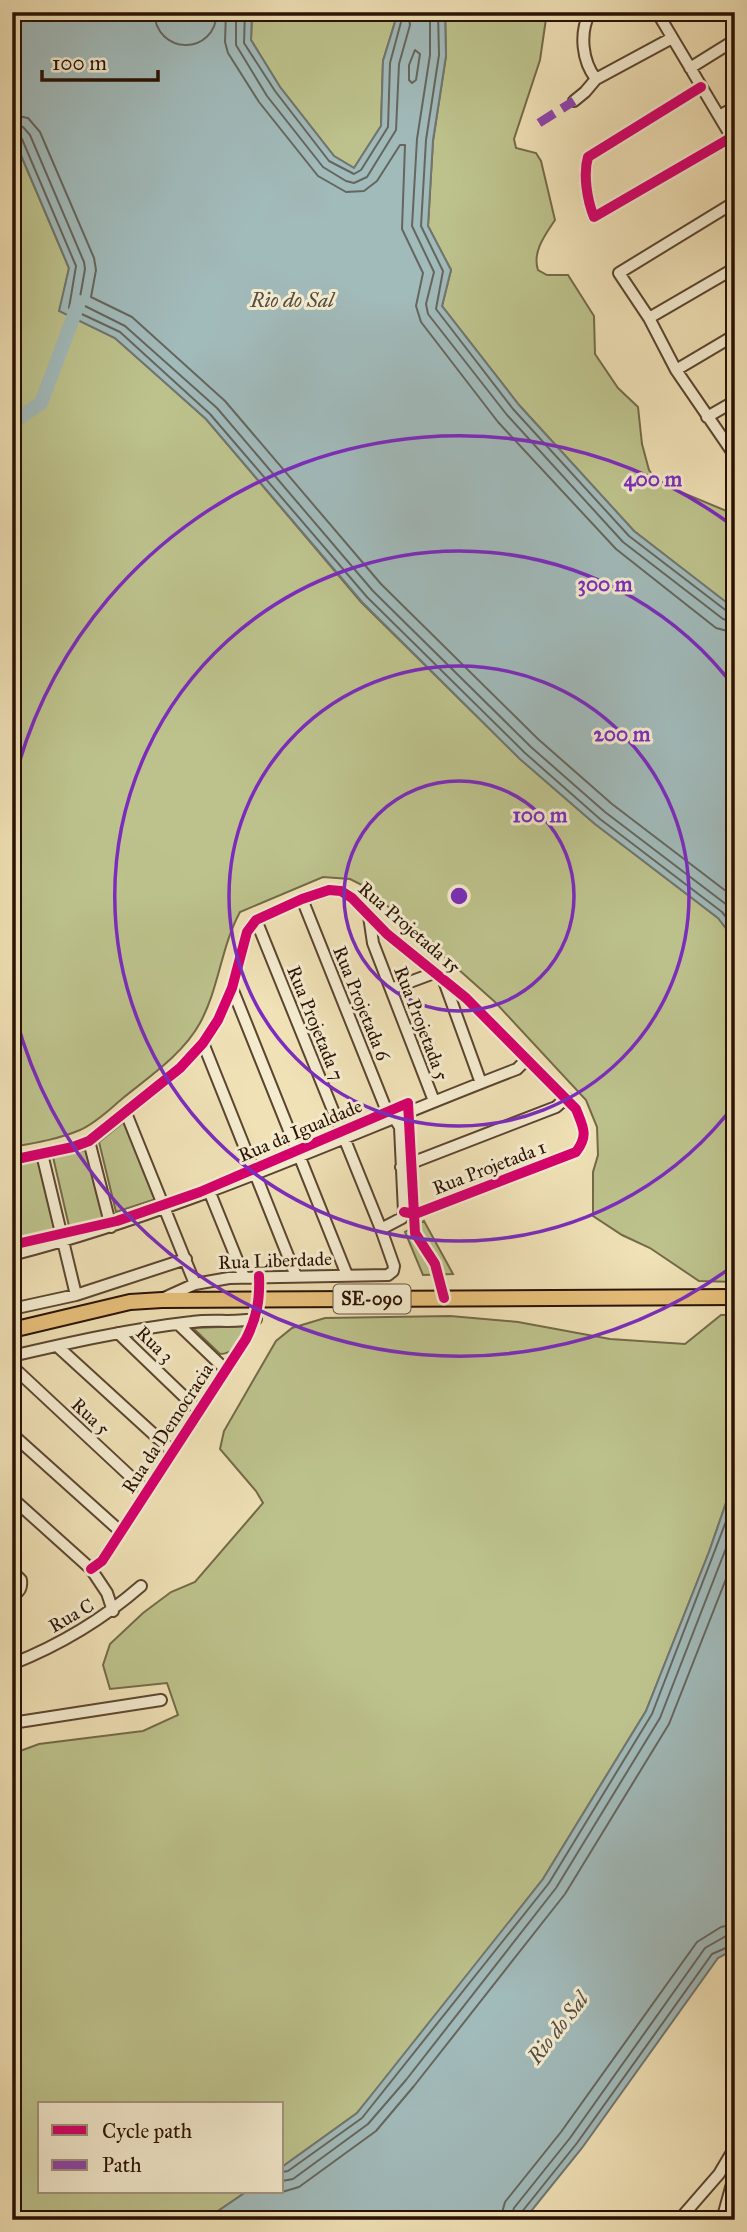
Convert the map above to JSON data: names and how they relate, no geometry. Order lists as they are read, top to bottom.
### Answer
{
  "streets": {
    "main road": ["SE-090"],
    "street": [
      "Rua Projetada 15",
      "Rua Projetada 6",
      "Rua Projetada 7",
      "Rua Projetada 5",
      "Rua da Igualdade",
      "Rua Projetada 1",
      "Rua Liberdade",
      "Rua 3",
      "Rua 5",
      "Rua da Democracia",
      "Rua C"
    ]
  },
  "crossings": [
    ["Rua Projetada 15", "Rua Projetada 6"],
    ["Rua Projetada 15", "Rua Projetada 7"],
    ["Rua Projetada 15", "Rua Projetada 5"],
    ["Rua Projetada 15", "Rua da Igualdade"],
    ["Rua Projetada 15", "Rua Projetada 1"],
    ["Rua Projetada 6", "Rua da Igualdade"],
    ["Rua Projetada 7", "Rua da Igualdade"],
    ["Rua Projetada 7", "Rua Liberdade"],
    ["Rua Projetada 5", "Rua da Igualdade"],
    ["Rua Liberdade", "SE-090"],
    ["Rua Liberdade", "Rua da Democracia"],
    ["SE-090", "Rua da Democracia"],
    ["Rua 3", "Rua da Democracia"],
    ["Rua 5", "Rua da Democracia"]
  ],
  "water": ["Rio do Sal"],
  "legend": ["Cycle path", "Path"],
  "scale_bar": "100 m",
  "rings": [
    "400 m",
    "300 m",
    "200 m",
    "100 m"
  ]
}
